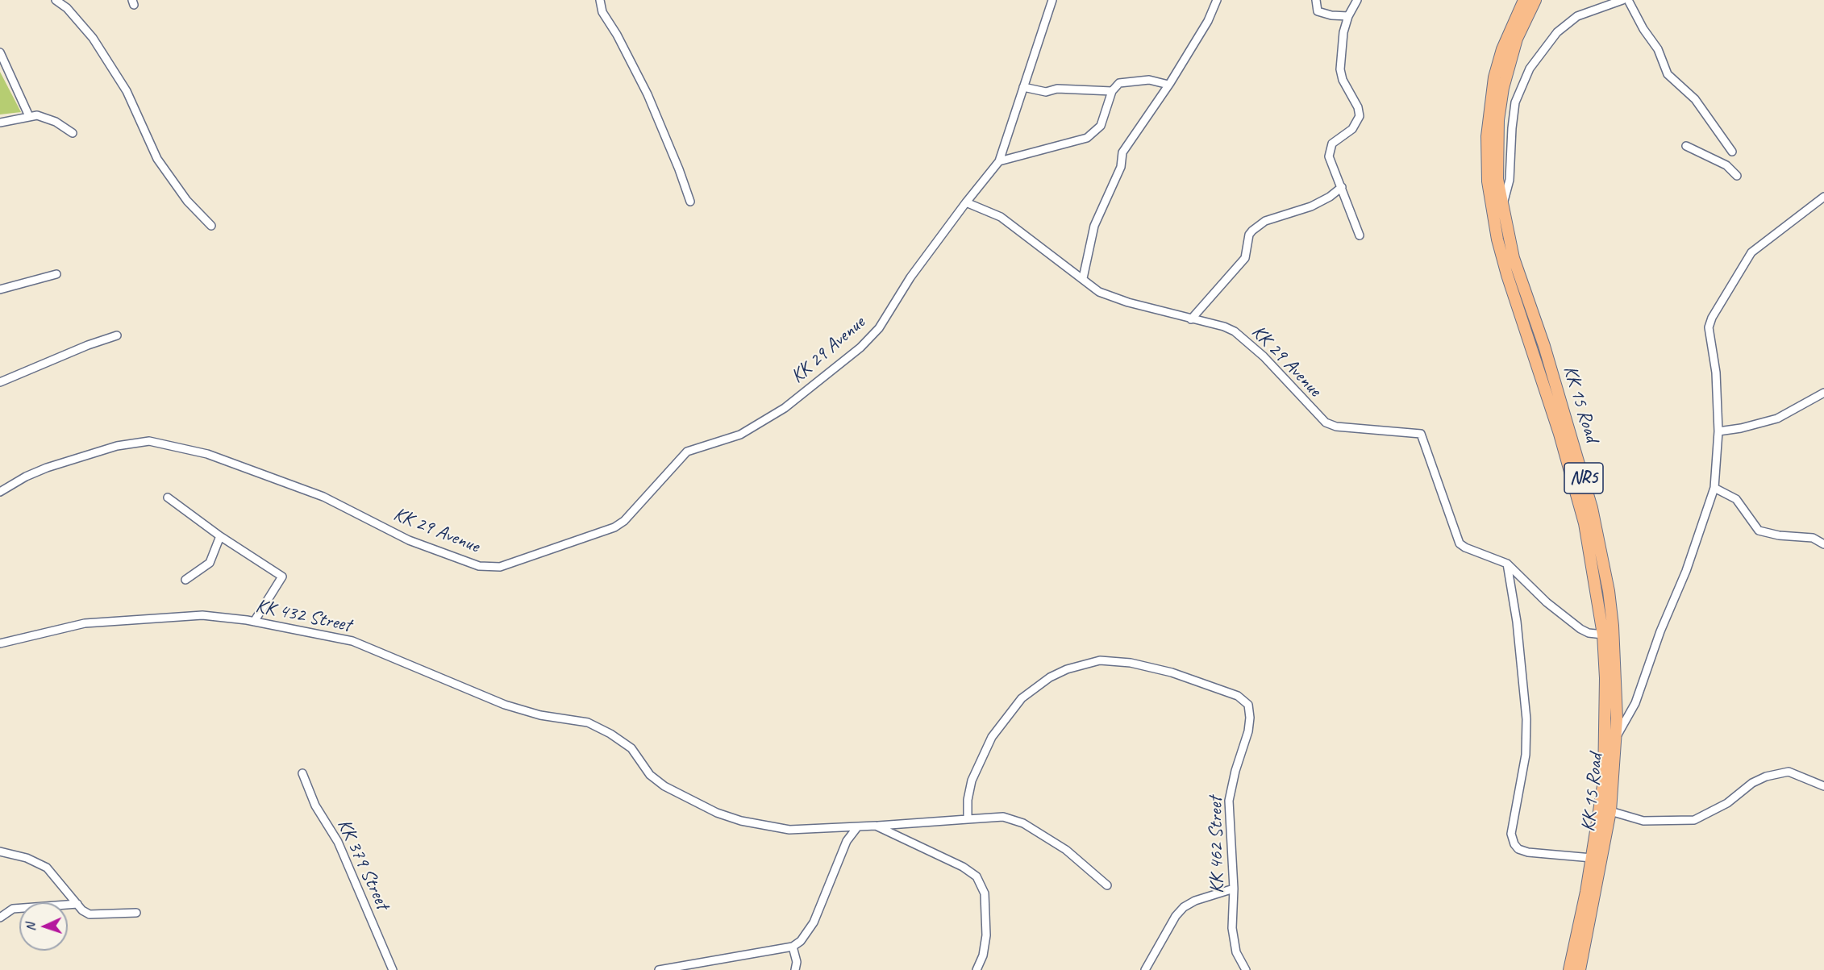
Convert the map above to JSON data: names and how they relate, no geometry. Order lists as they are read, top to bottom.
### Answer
{
  "streets": {
    "highway": ["KK 15 Road", "NR5"],
    "street": [
      "KK 29 Avenue",
      "KK 432 Street",
      "KK 462 Street",
      "KK 379 Street"
    ]
  },
  "crossings": [
    ["KK 29 Avenue", "KK 15 Road"],
    ["KK 432 Street", "KK 462 Street"]
  ],
  "north": "left"
}
